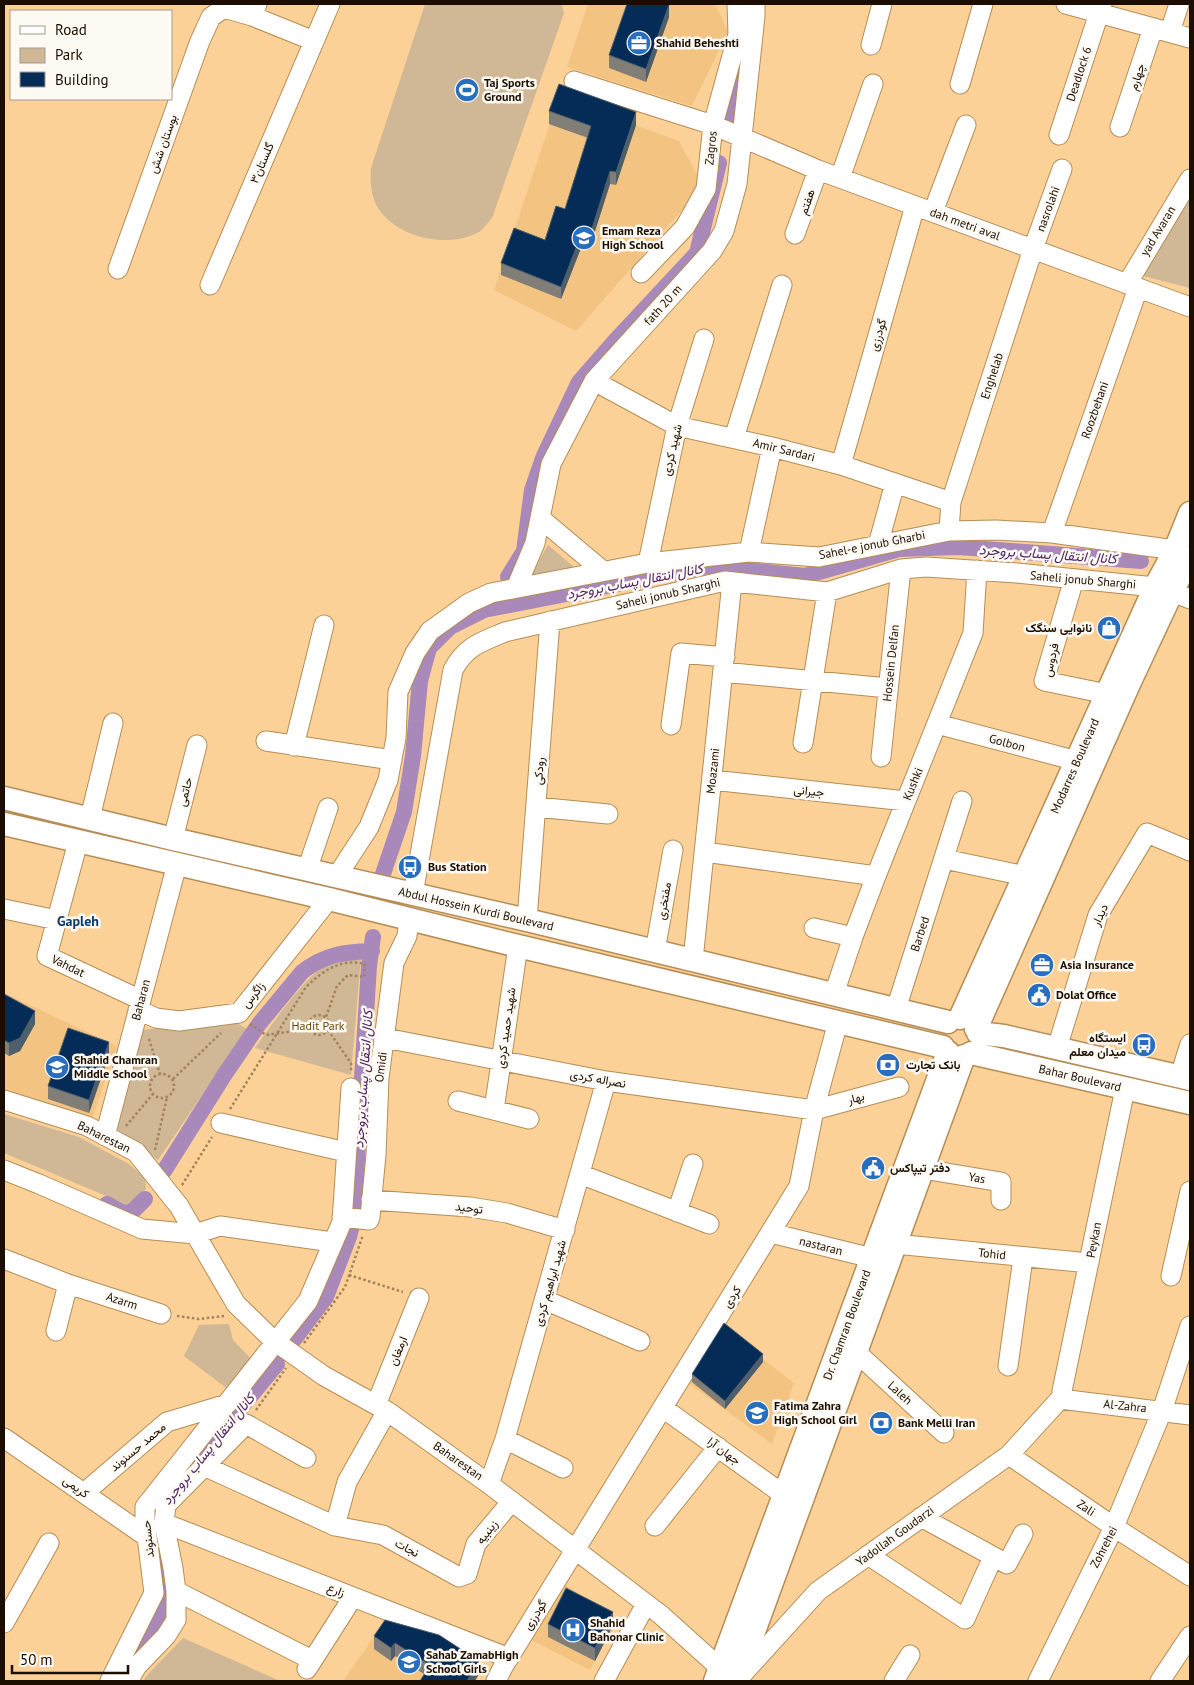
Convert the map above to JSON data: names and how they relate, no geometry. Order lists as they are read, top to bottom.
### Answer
{
  "streets": {
    "main road": [
      "Modarres Boulevard",
      "Abdul Hossein Kurdi Boulevard",
      "Bahar Boulevard",
      "Dr. Chamran Boulevard"
    ],
    "street": [
      "Deadlock 6",
      "چهارم",
      "بوستان شش",
      "Zagros",
      "گلستان۳",
      "هفتم",
      "nasrolahi",
      "dah metri aval",
      "yad Avaran",
      "fath 20 m",
      "گودرزی",
      "Enghelab",
      "Roozbehani",
      "شهید کردی",
      "Amir Sardari",
      "Sahel-e jonub Gharbi",
      "Saheli jonub Sharghi",
      "فردوس",
      "Hossein Delfan",
      "Golbon",
      "رودکی",
      "Moazami",
      "Kushki",
      "جیرانی",
      "حاتمی",
      "مفتخری",
      "دیدار",
      "Barbed",
      "Vahdat",
      "زاگرس",
      "Baharan",
      "شهید حمید کردی",
      "Omidi",
      "نصراله کردی",
      "بهار",
      "Baharestan",
      "Yas",
      "توحید",
      "Peykan",
      "nastaran",
      "Tohid",
      "شهید ابراهیم کردی",
      "کردی",
      "Azarm",
      "ارمغان",
      "Laleh",
      "Al-Zahra",
      "محمد حسنوند",
      "جهان آرا",
      "کریمی",
      "Zali",
      "زینبیه",
      "Yadollah Goudarzi",
      "حسنوند",
      "Zohrehei",
      "نجات",
      "زارع"
    ]
  },
  "crossings": [
    ["Zagros", "dah metri aval"],
    ["هفتم", "dah metri aval"],
    ["nasrolahi", "dah metri aval"],
    ["nasrolahi", "Enghelab"],
    ["dah metri aval", "yad Avaran"],
    ["dah metri aval", "fath 20 m"],
    ["dah metri aval", "گودرزی"],
    ["dah metri aval", "Enghelab"],
    ["dah metri aval", "Roozbehani"],
    ["yad Avaran", "Roozbehani"],
    ["fath 20 m", "Amir Sardari"],
    ["fath 20 m", "Sahel-e jonub Gharbi"],
    ["گودرزی", "Amir Sardari"],
    ["گودرزی", "Baharestan"],
    ["گودرزی", "کردی"],
    ["گودرزی", "زارع"],
    ["Enghelab", "Amir Sardari"],
    ["Roozbehani", "Sahel-e jonub Gharbi"],
    ["شهید کردی", "Amir Sardari"],
    ["شهید کردی", "Sahel-e jonub Gharbi"],
    ["Sahel-e jonub Gharbi", "Modarres Boulevard"],
    ["Sahel-e jonub Gharbi", "Abdul Hossein Kurdi Boulevard"],
    ["Saheli jonub Sharghi", "فردوس"],
    ["Saheli jonub Sharghi", "Hossein Delfan"],
    ["Saheli jonub Sharghi", "Modarres Boulevard"],
    ["Saheli jonub Sharghi", "رودکی"],
    ["Saheli jonub Sharghi", "Moazami"],
    ["Saheli jonub Sharghi", "Kushki"],
    ["Saheli jonub Sharghi", "Abdul Hossein Kurdi Boulevard"],
    ["فردوس", "Modarres Boulevard"],
    ["Golbon", "Modarres Boulevard"],
    ["Golbon", "Kushki"],
    ["Modarres Boulevard", "Abdul Hossein Kurdi Boulevard"],
    ["Modarres Boulevard", "Bahar Boulevard"],
    ["Modarres Boulevard", "Dr. Chamran Boulevard"],
    ["رودکی", "Abdul Hossein Kurdi Boulevard"],
    ["Moazami", "جیرانی"],
    ["Moazami", "Abdul Hossein Kurdi Boulevard"],
    ["Kushki", "جیرانی"],
    ["Kushki", "Abdul Hossein Kurdi Boulevard"],
    ["حاتمی", "Abdul Hossein Kurdi Boulevard"],
    ["مفتخری", "Abdul Hossein Kurdi Boulevard"],
    ["Abdul Hossein Kurdi Boulevard", "Barbed"],
    ["Abdul Hossein Kurdi Boulevard", "Vahdat"],
    ["Abdul Hossein Kurdi Boulevard", "زاگرس"],
    ["Abdul Hossein Kurdi Boulevard", "Baharan"],
    ["Abdul Hossein Kurdi Boulevard", "شهید حمید کردی"],
    ["Abdul Hossein Kurdi Boulevard", "Omidi"],
    ["Abdul Hossein Kurdi Boulevard", "Bahar Boulevard"],
    ["Abdul Hossein Kurdi Boulevard", "کردی"],
    ["Abdul Hossein Kurdi Boulevard", "Dr. Chamran Boulevard"],
    ["دیدار", "Bahar Boulevard"],
    ["Vahdat", "زاگرس"],
    ["Vahdat", "Baharan"],
    ["زاگرس", "Baharan"],
    ["Baharan", "Baharestan"],
    ["شهید حمید کردی", "نصراله کردی"],
    ["Omidi", "نصراله کردی"],
    ["Omidi", "توحید"],
    ["Bahar Boulevard", "Peykan"],
    ["Bahar Boulevard", "Dr. Chamran Boulevard"],
    ["نصراله کردی", "بهار"],
    ["نصراله کردی", "شهید ابراهیم کردی"],
    ["نصراله کردی", "کردی"],
    ["بهار", "کردی"],
    ["Baharestan", "شهید ابراهیم کردی"],
    ["Baharestan", "کردی"],
    ["Baharestan", "Dr. Chamran Boulevard"],
    ["Baharestan", "ارمغان"],
    ["Baharestan", "زینبیه"],
    ["Baharestan", "Yadollah Goudarzi"],
    ["Baharestan", "حسنوند"],
    ["Yas", "Dr. Chamran Boulevard"],
    ["توحید", "شهید ابراهیم کردی"],
    ["Peykan", "Tohid"],
    ["Peykan", "Al-Zahra"],
    ["Peykan", "Yadollah Goudarzi"],
    ["nastaran", "کردی"],
    ["nastaran", "Dr. Chamran Boulevard"],
    ["Tohid", "Dr. Chamran Boulevard"],
    ["کردی", "جهان آرا"],
    ["Dr. Chamran Boulevard", "Laleh"],
    ["Dr. Chamran Boulevard", "جهان آرا"],
    ["Dr. Chamran Boulevard", "Yadollah Goudarzi"],
    ["Al-Zahra", "Yadollah Goudarzi"],
    ["Al-Zahra", "Zohrehei"],
    ["محمد حسنوند", "کریمی"],
    ["محمد حسنوند", "حسنوند"],
    ["کریمی", "حسنوند"],
    ["Zali", "Yadollah Goudarzi"],
    ["Zali", "Zohrehei"],
    ["زینبیه", "نجات"],
    ["حسنوند", "نجات"],
    ["حسنوند", "زارع"]
  ],
  "districts": ["Gapleh"],
  "water": ["کانال انتقال پساب بروجرد"],
  "parks": ["Hadit Park"],
  "places": {
    "office": ["Shahid Beheshti", "Asia Insurance"],
    "sports": ["Taj Sports Ground"],
    "school or university": [
      "Emam Reza High School",
      "Shahid Chamran Middle School",
      "Fatima Zahra High School Girl",
      "Sahab ZamabHigh School Girls"
    ],
    "shop": ["نانوایی سنگک"],
    "bus stop": ["Bus Station", "ایستگاه میدان معلم"],
    "public building": ["Dolat Office", "دفتر تیپاکس"],
    "bank": ["بانک تجارت", "Bank Melli Iran"],
    "hospital": ["Shahid Bahonar Clinic"]
  },
  "legend": ["Road", "Park", "Building"],
  "scale_bar": "50 m"
}
